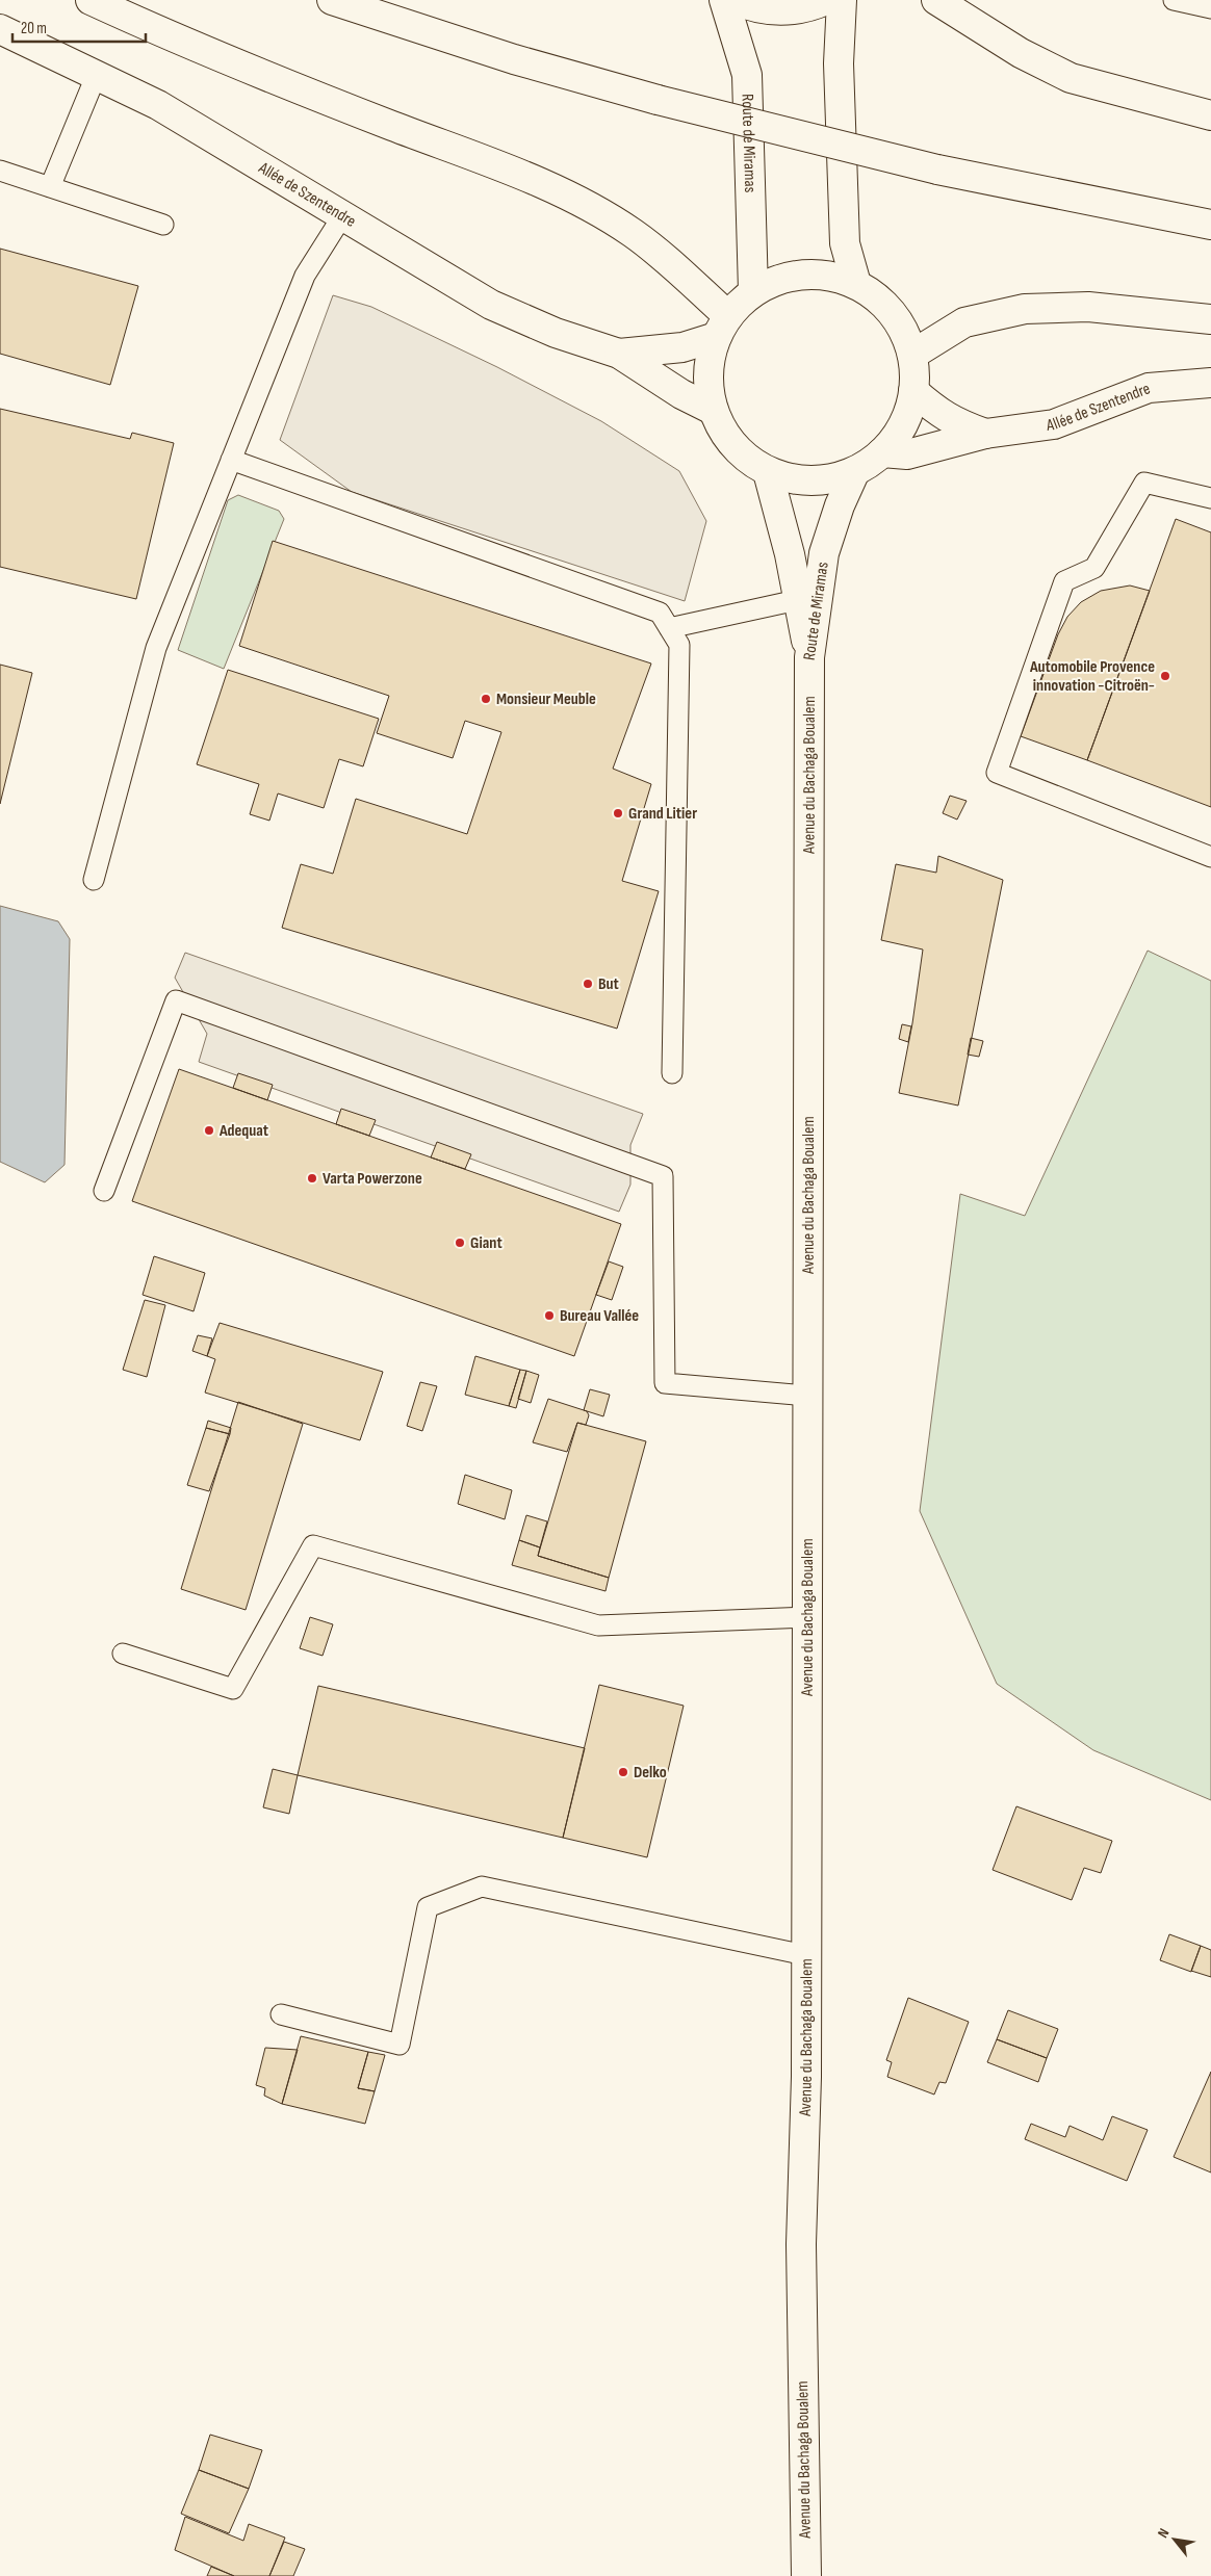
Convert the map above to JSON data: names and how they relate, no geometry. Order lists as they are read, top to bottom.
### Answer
{
  "streets": {
    "main road": ["Route de Miramas", "Allée de Szentendre", "Avenue du Bachaga Boualem"]
  },
  "crossings": [
    ["Route de Miramas", "Avenue du Bachaga Boualem"]
  ],
  "places": [
    "Automobile Provence innovation -Citroën-",
    "Monsieur Meuble",
    "Grand Litier",
    "But",
    "Adequat",
    "Varta Powerzone",
    "Giant",
    "Bureau Vallée",
    "Delko"
  ],
  "scale_bar": "20 m",
  "north": "top left"
}
